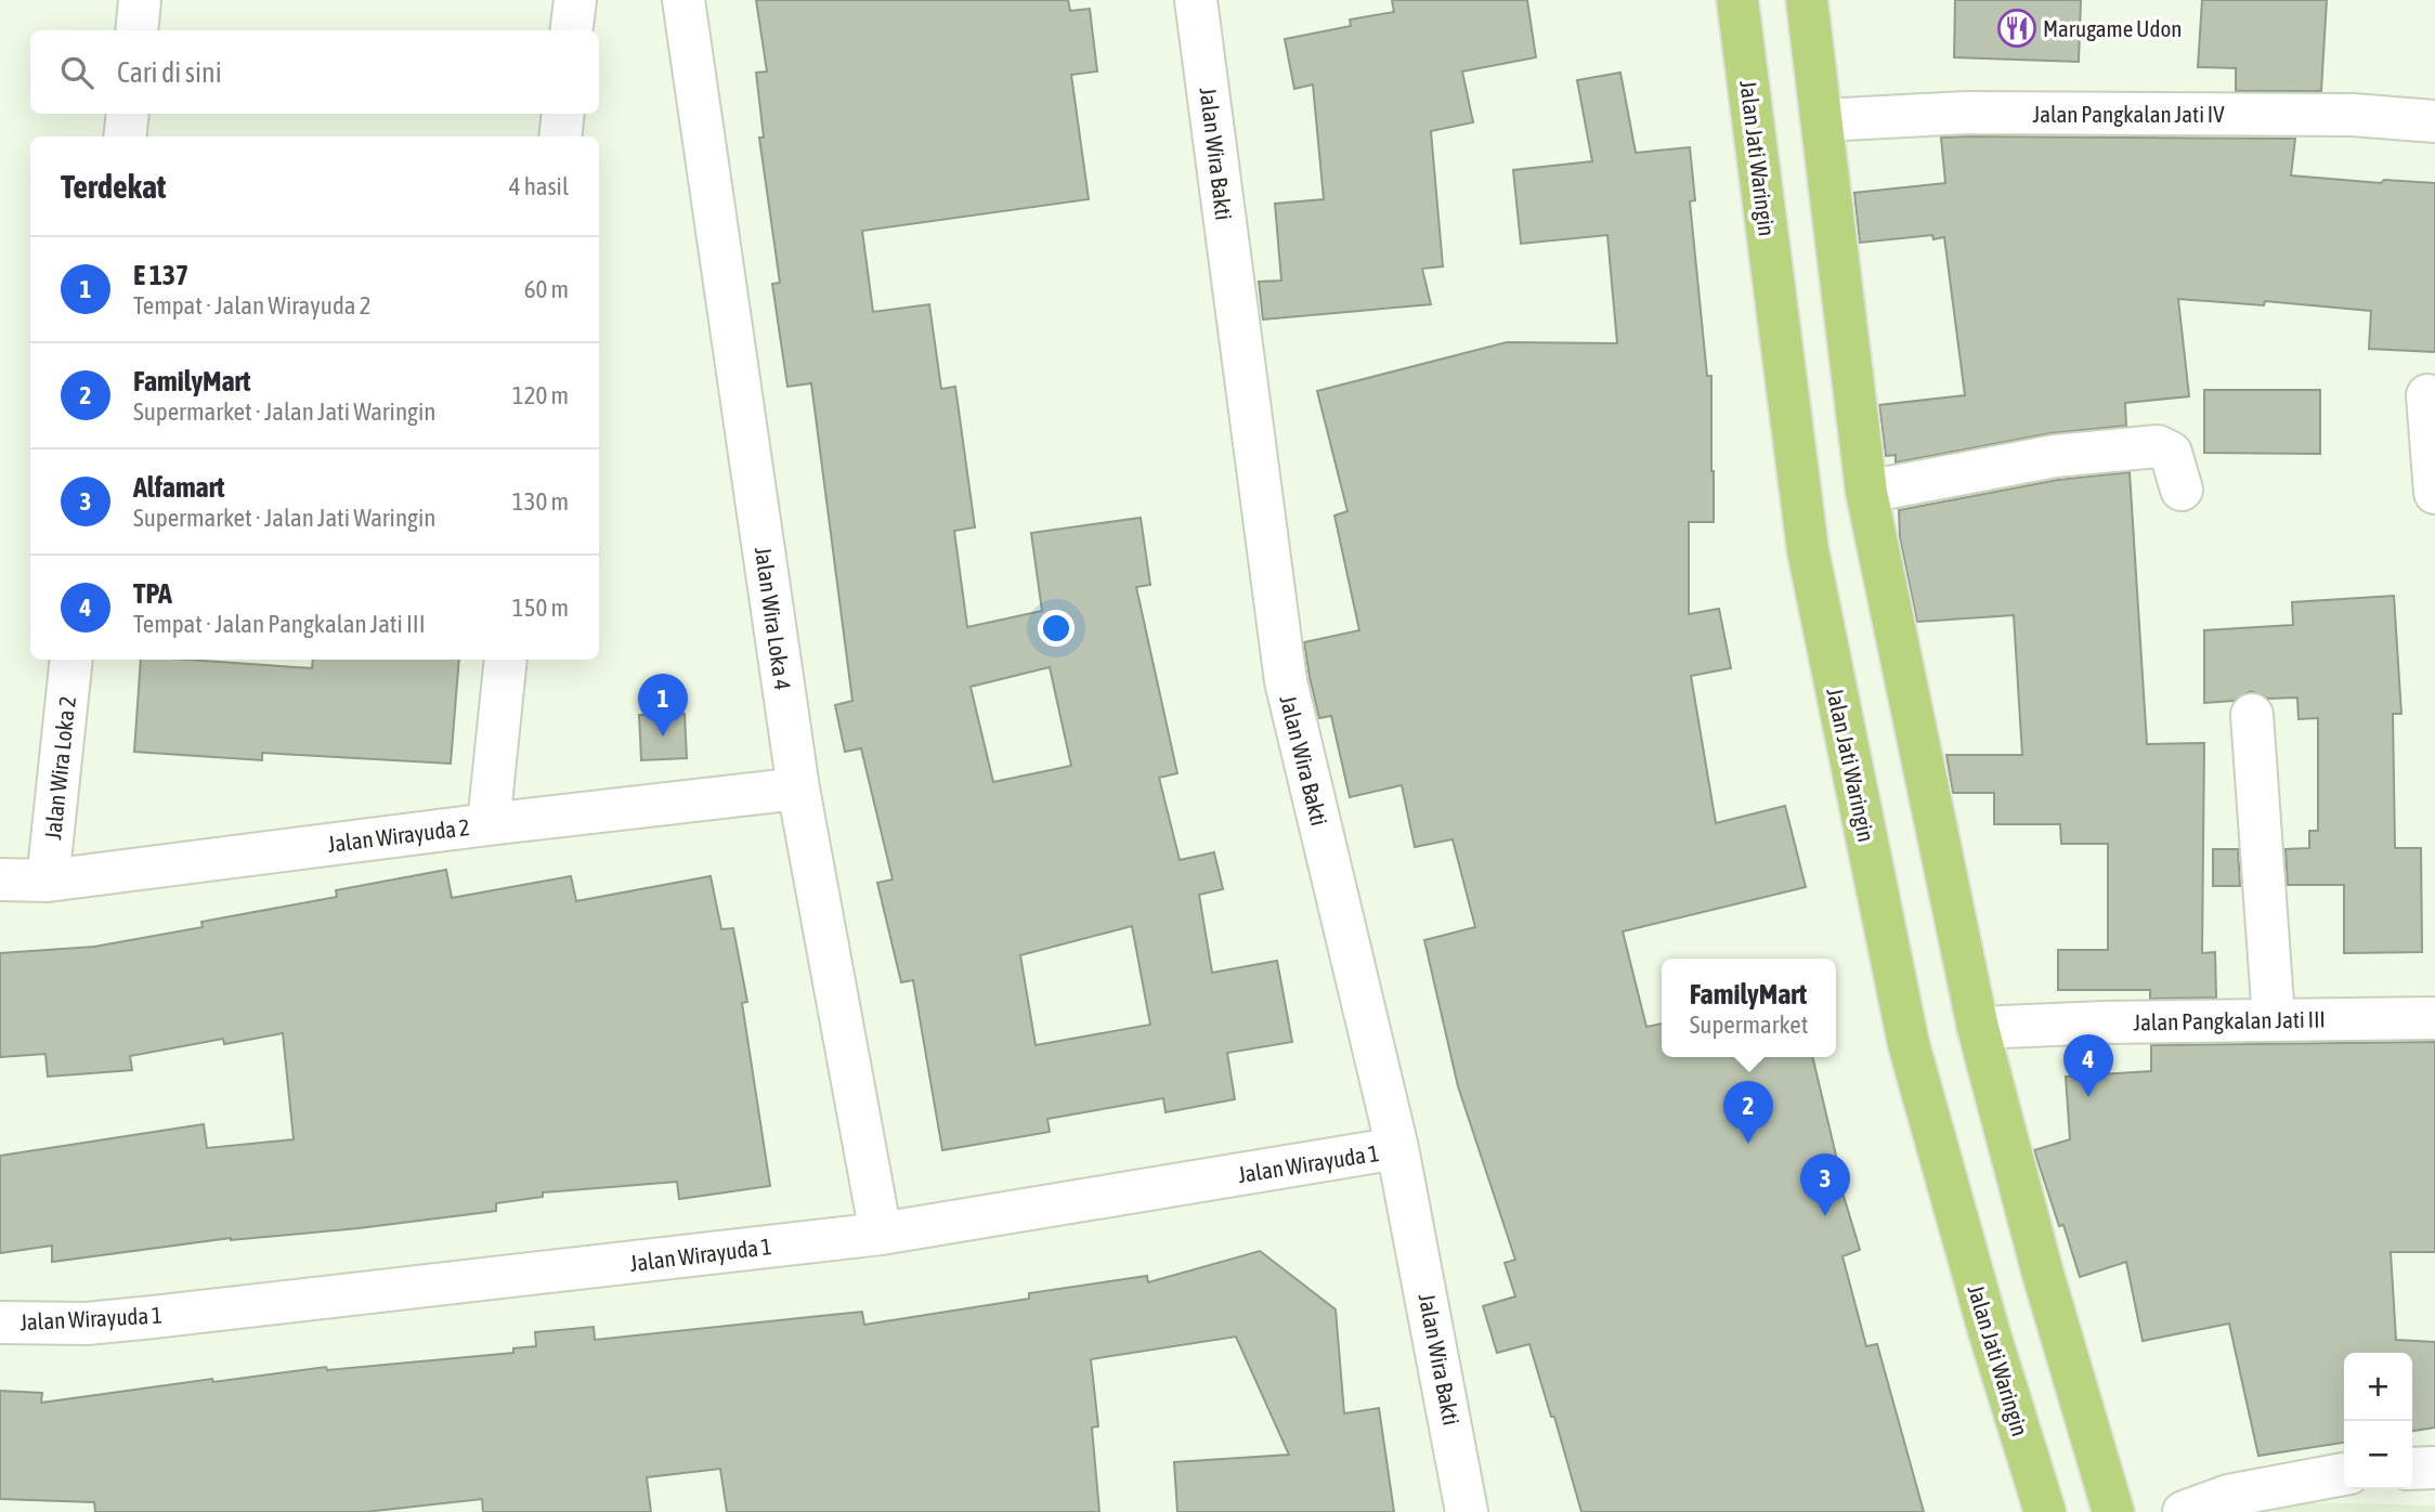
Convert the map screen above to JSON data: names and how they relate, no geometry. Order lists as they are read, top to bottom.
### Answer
{
  "streets": {
    "main road": ["Jalan Jati Waringin"],
    "street": [
      "Jalan Pangkalan Jati IV",
      "Jalan Wira Bakti",
      "Jalan Wira Loka 4",
      "Jalan Wira Loka 2",
      "Jalan Wirayuda 2",
      "Jalan Pangkalan Jati III",
      "Jalan Wirayuda 1"
    ]
  },
  "crossings": [
    ["Jalan Wira Bakti", "Jalan Wirayuda 1"],
    ["Jalan Wira Loka 4", "Jalan Wirayuda 2"],
    ["Jalan Wira Loka 4", "Jalan Wirayuda 1"],
    ["Jalan Wira Loka 2", "Jalan Wirayuda 2"]
  ],
  "places": {
    "restaurant": ["Marugame Udon"]
  },
  "page": {
    "search": "Cari di sini",
    "heading": ["Terdekat", "4 hasil"],
    "list": [
      {
        "mark": "1",
        "name": "E 137",
        "note": "Tempat · Jalan Wirayuda 2",
        "value": "60 m"
      },
      {
        "mark": "2",
        "name": "FamilyMart",
        "note": "Supermarket · Jalan Jati Waringin",
        "value": "120 m"
      },
      {
        "mark": "3",
        "name": "Alfamart",
        "note": "Supermarket · Jalan Jati Waringin",
        "value": "130 m"
      },
      {
        "mark": "4",
        "name": "TPA",
        "note": "Tempat · Jalan Pangkalan Jati III",
        "value": "150 m"
      }
    ],
    "pins": [
      "1",
      "4",
      "2",
      "3"
    ],
    "popup": ["FamilyMart", "Supermarket"],
    "map_buttons": ["+", "−"]
  }
}
